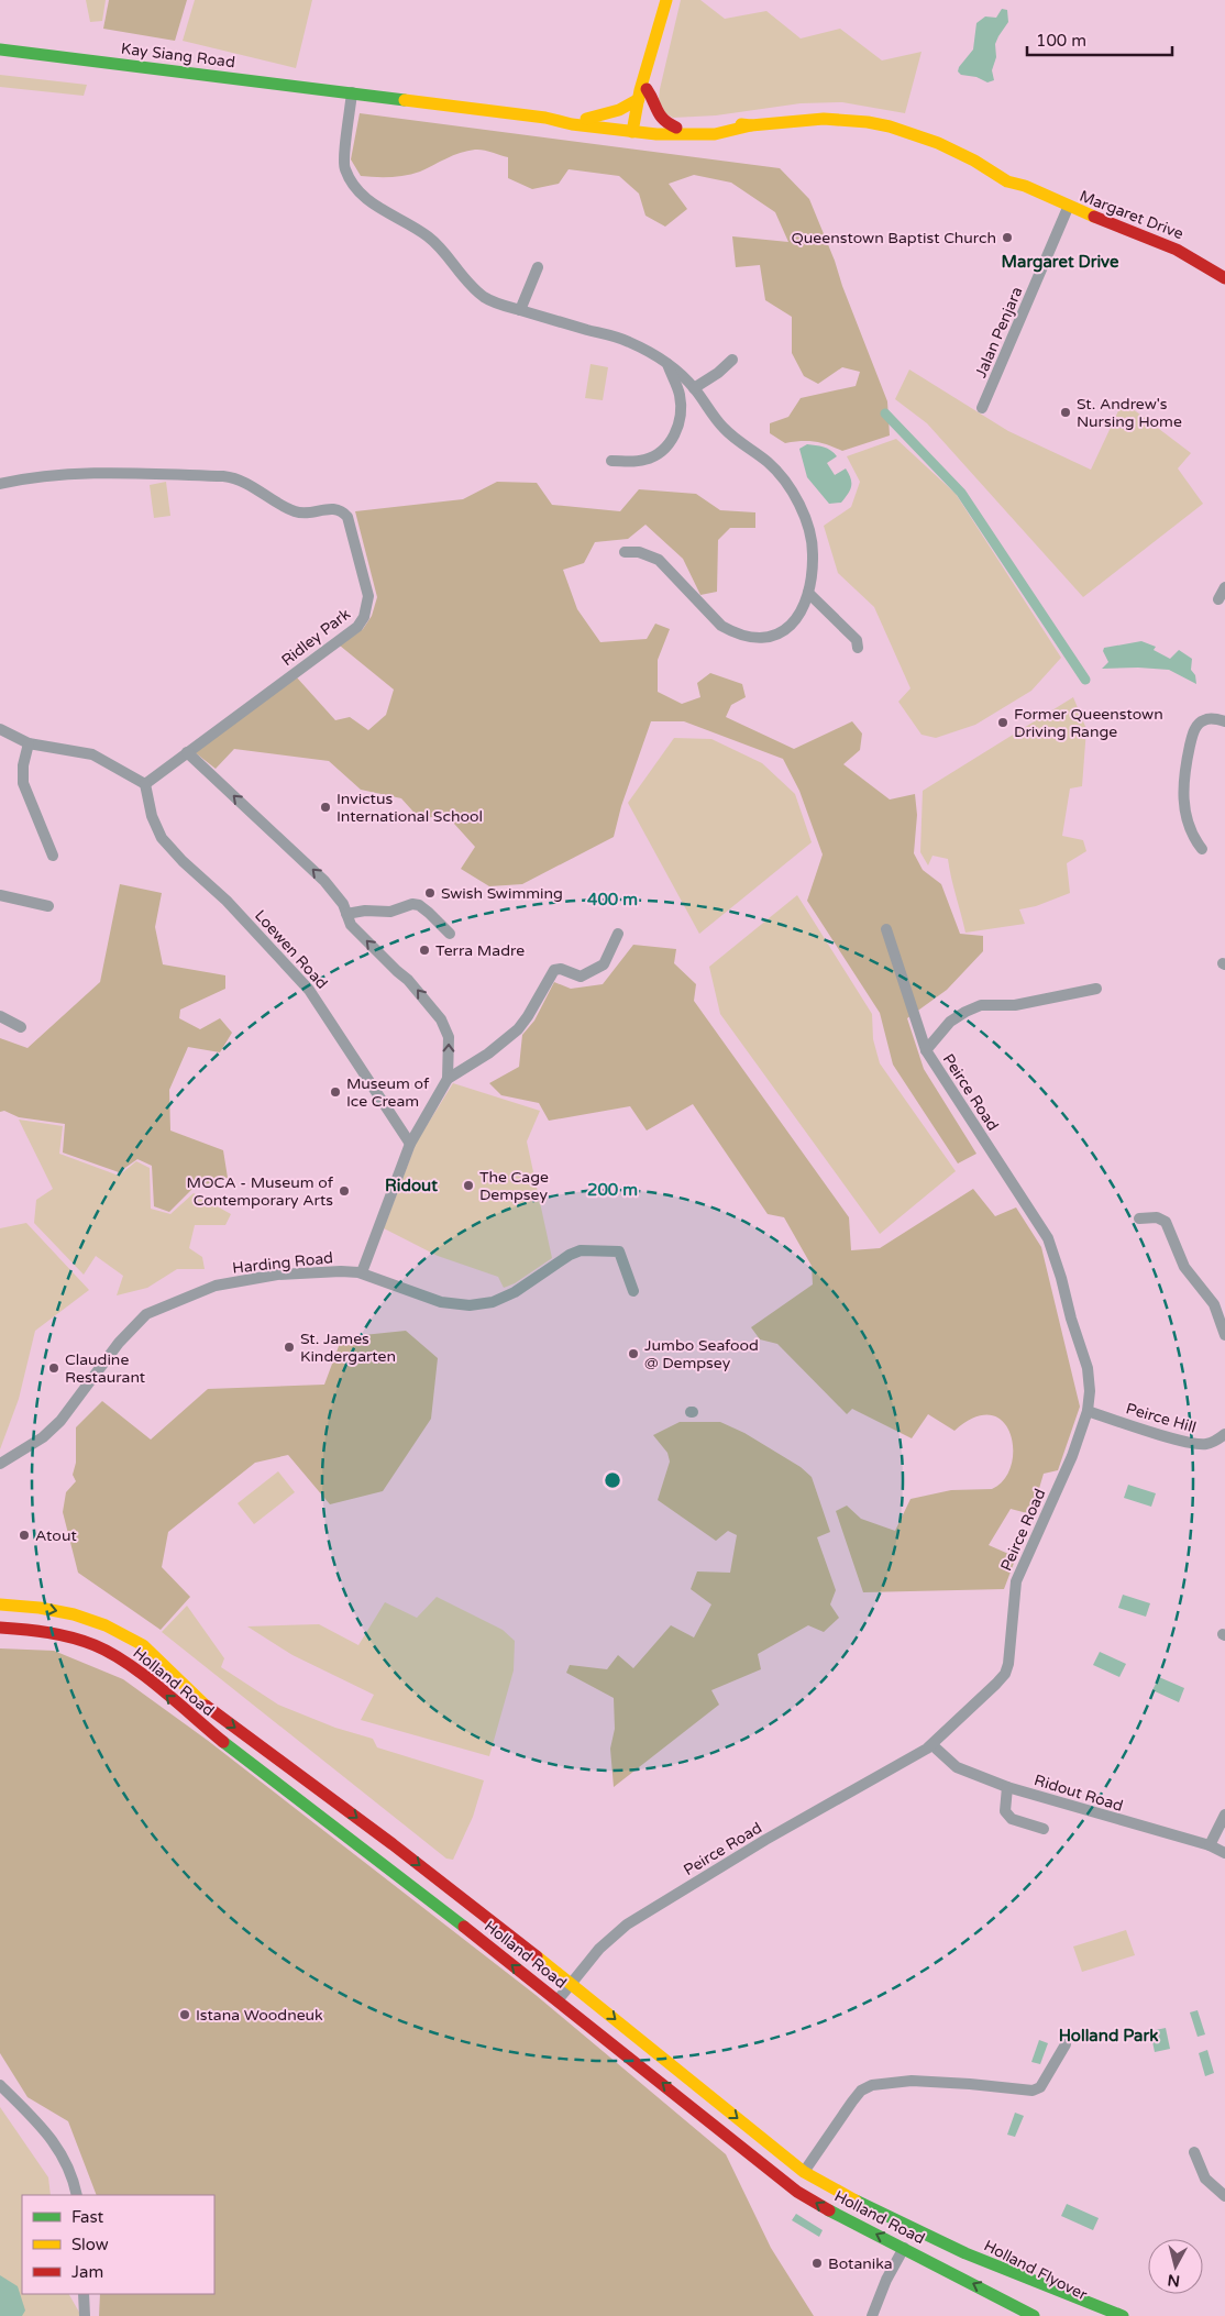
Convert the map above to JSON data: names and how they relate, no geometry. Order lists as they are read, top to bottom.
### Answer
{
  "streets": {
    "main road": [
      "Kay Siang Road",
      "Margaret Drive",
      "Holland Road",
      "Holland Flyover"
    ],
    "street": [
      "Jalan Penjara",
      "Ridley Park",
      "Loewen Road",
      "Peirce Road",
      "Harding Road",
      "Peirce Hill",
      "Ridout Road"
    ]
  },
  "crossings": [
    ["Kay Siang Road", "Margaret Drive"],
    ["Margaret Drive", "Jalan Penjara"],
    ["Ridley Park", "Loewen Road"],
    ["Peirce Road", "Peirce Hill"],
    ["Peirce Road", "Holland Road"],
    ["Peirce Road", "Ridout Road"],
    ["Holland Road", "Holland Flyover"]
  ],
  "districts": ["Margaret Drive", "Ridout", "Holland Park"],
  "places": [
    "Queenstown Baptist Church",
    "St. Andrew's Nursing Home",
    "Former Queenstown Driving Range",
    "Invictus International School",
    "Swish Swimming",
    "Terra Madre",
    "Museum of Ice Cream",
    "The Cage Dempsey",
    "MOCA - Museum of Contemporary Arts",
    "St. James Kindergarten",
    "Jumbo Seafood @ Dempsey",
    "Claudine Restaurant",
    "Atout",
    "Istana Woodneuk",
    "Botanika"
  ],
  "legend": ["Fast", "Slow", "Jam"],
  "scale_bar": "100 m",
  "north": "bottom",
  "rings": ["400 m", "200 m"]
}
